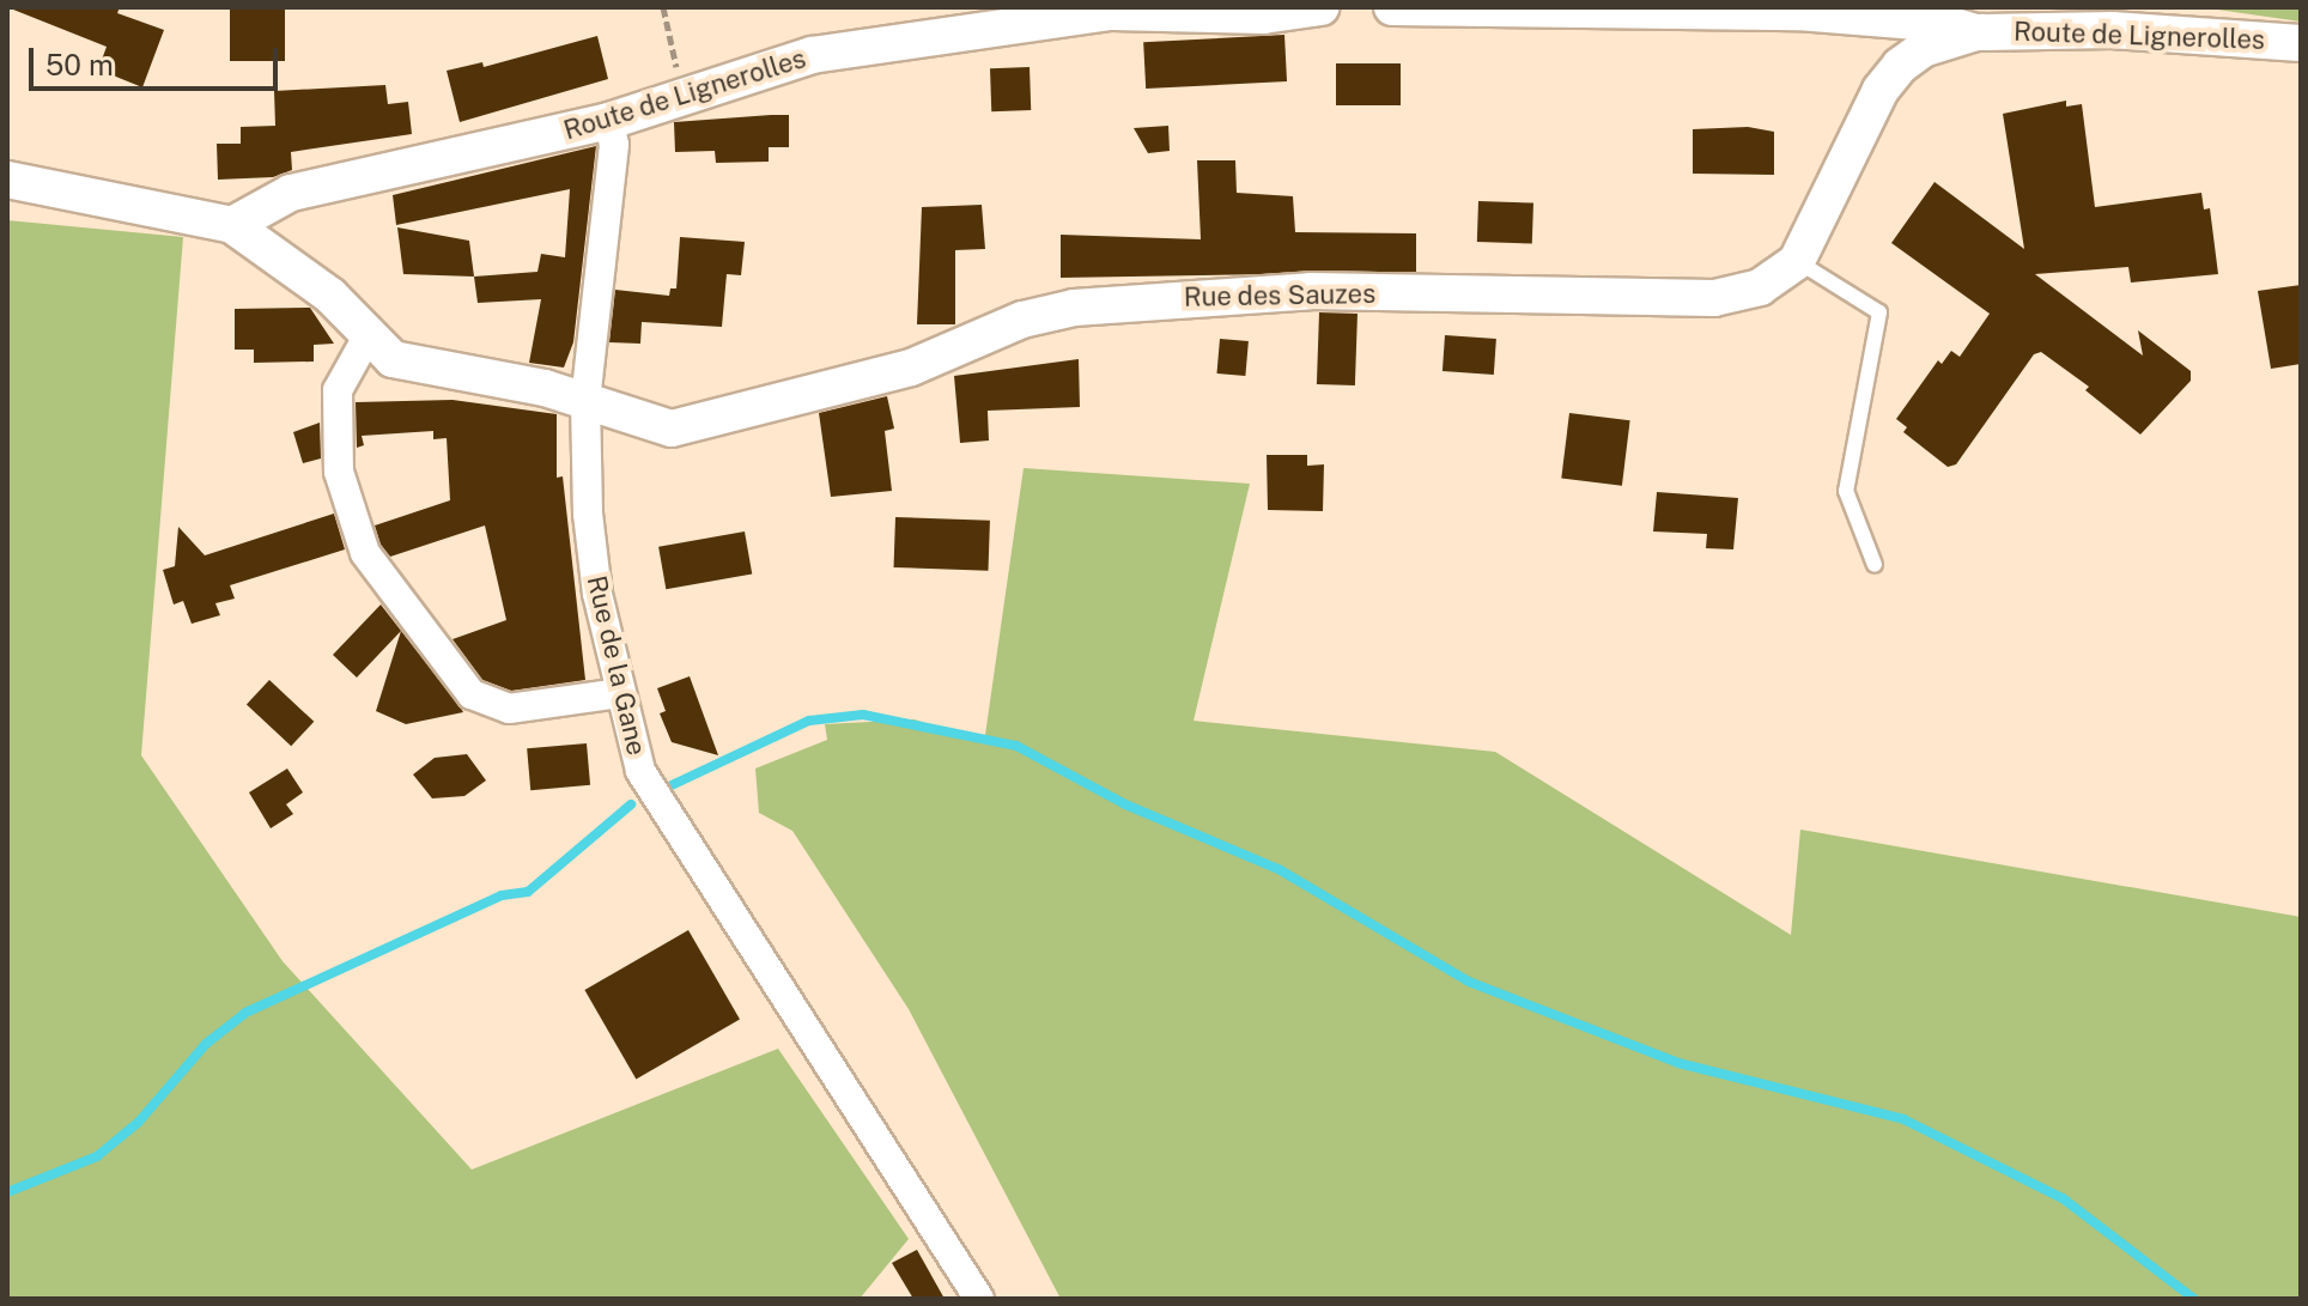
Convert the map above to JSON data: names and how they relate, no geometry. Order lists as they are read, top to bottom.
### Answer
{
  "streets": {
    "street": ["Route de Lignerolles", "Rue des Sauzes", "Rue de la Gane"]
  },
  "crossings": [
    ["Route de Lignerolles", "Rue de la Gane"],
    ["Rue des Sauzes", "Rue de la Gane"]
  ],
  "scale_bar": "50 m"
}
